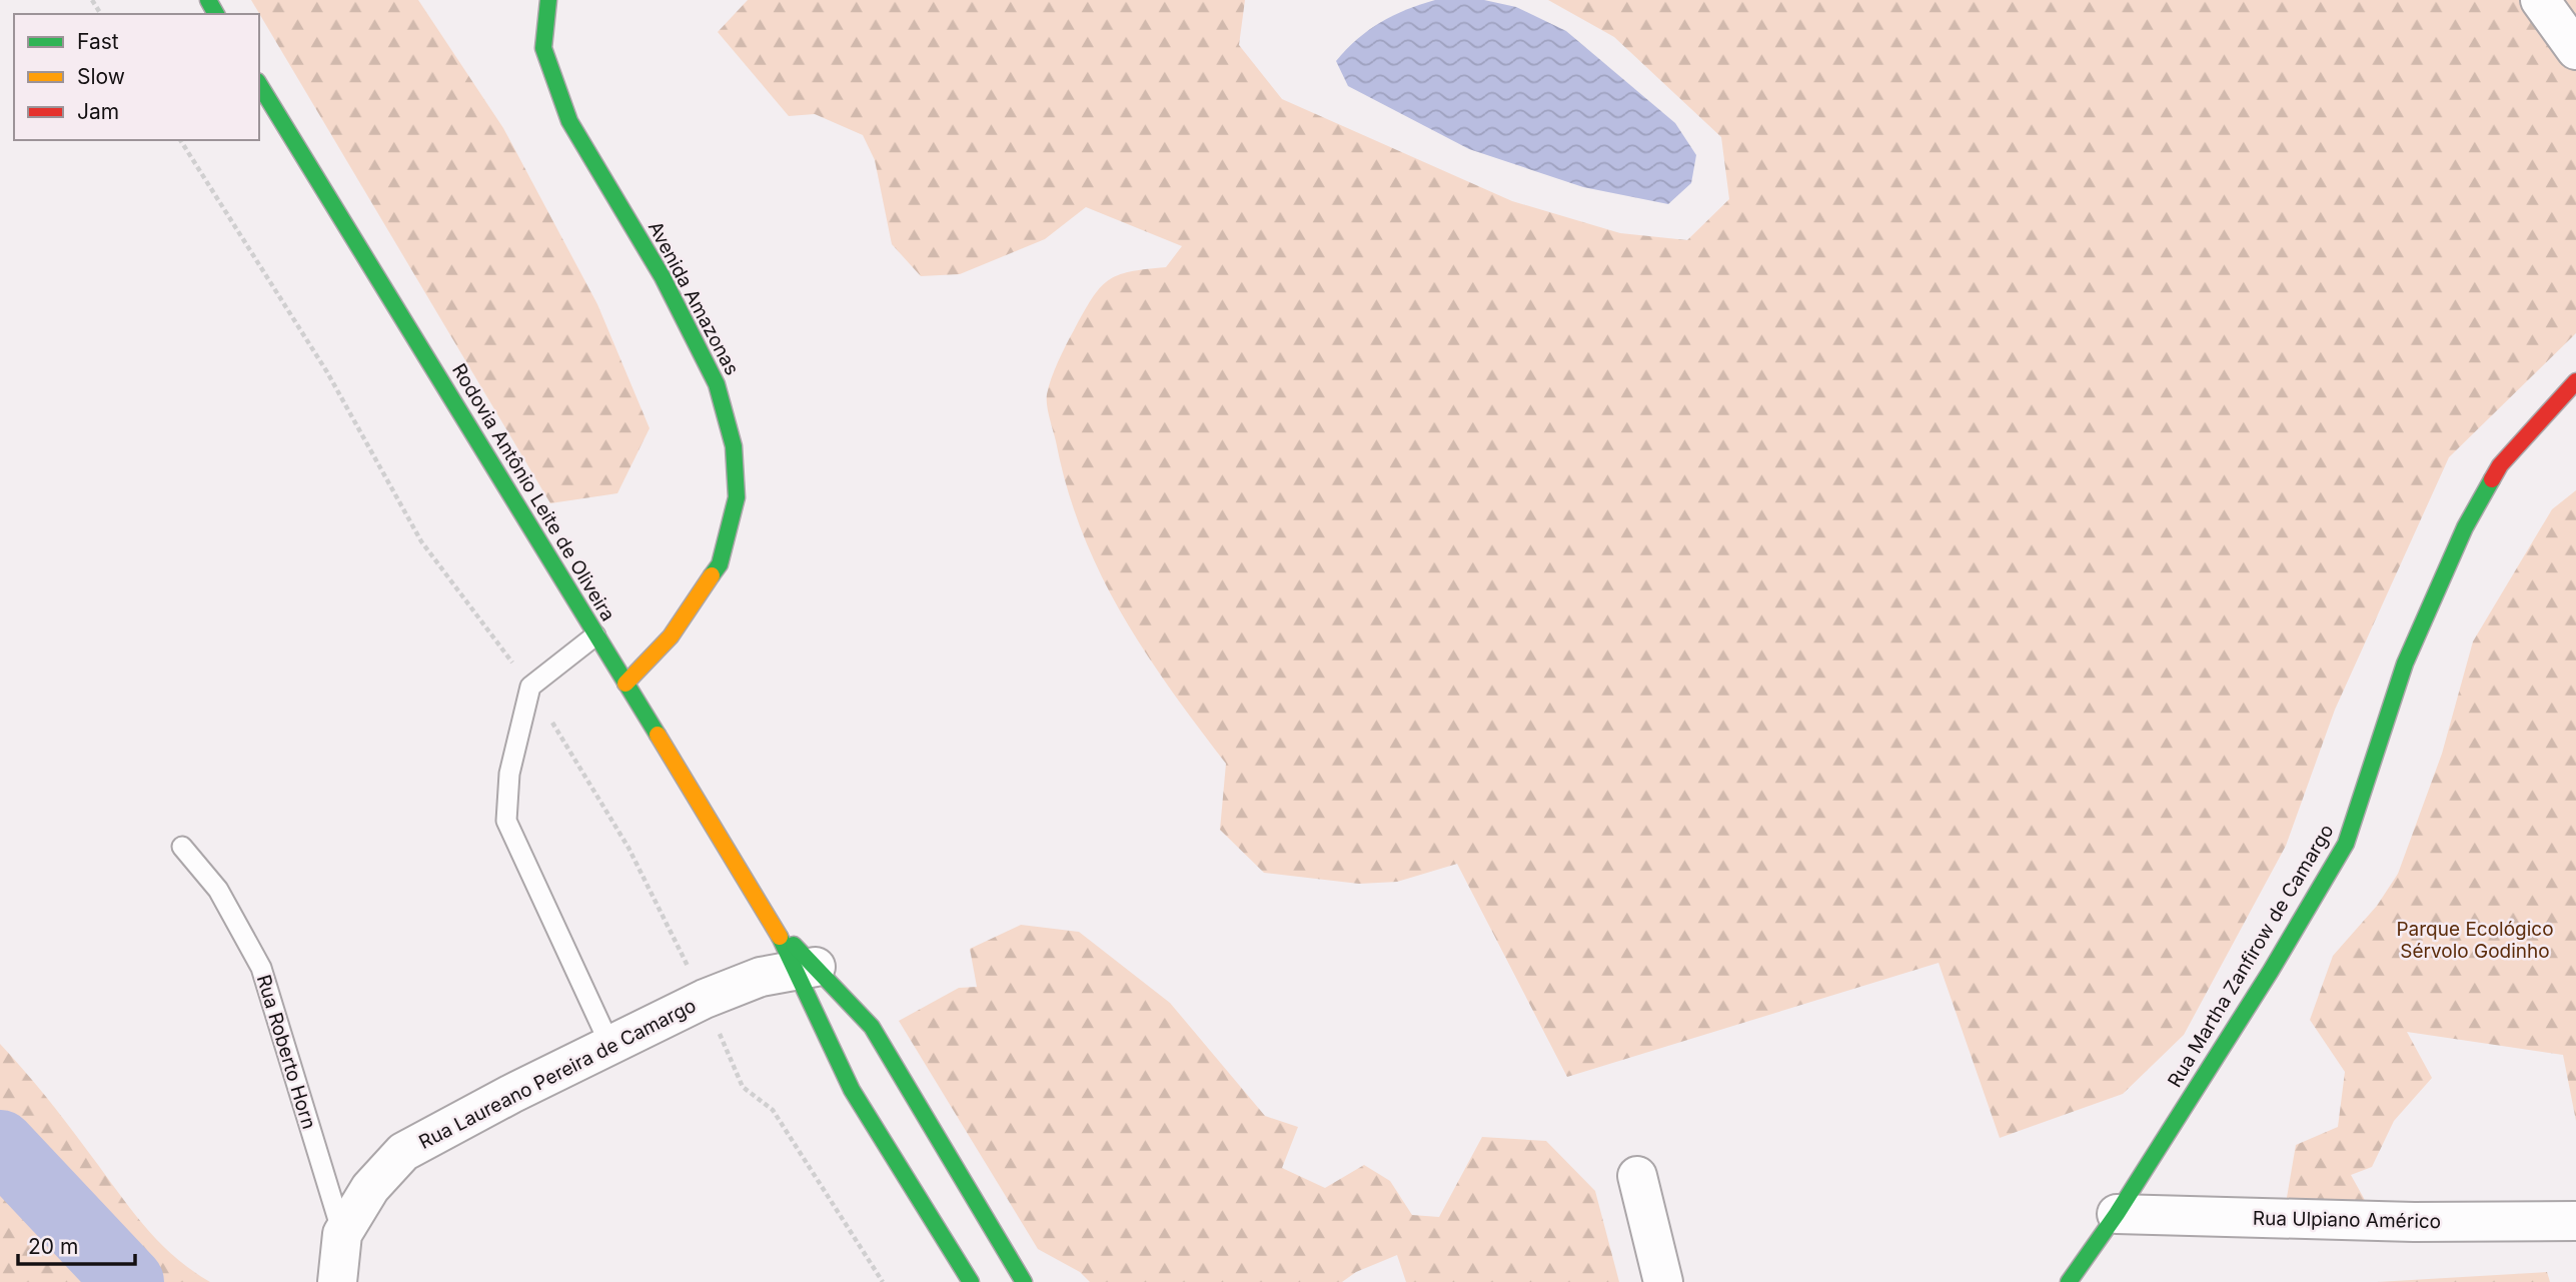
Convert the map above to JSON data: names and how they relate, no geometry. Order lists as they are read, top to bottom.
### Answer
{
  "streets": {
    "main road": ["Avenida Amazonas", "Rodovia Antônio Leite de Oliveira", "Rua Martha Zanfirow de Camargo"],
    "street": ["Rua Laureano Pereira de Camargo", "Rua Ulpiano Américo"],
    "lane": ["Rua Roberto Horn"]
  },
  "crossings": [
    ["Avenida Amazonas", "Rodovia Antônio Leite de Oliveira"],
    ["Rodovia Antônio Leite de Oliveira", "Rua Laureano Pereira de Camargo"],
    ["Rua Martha Zanfirow de Camargo", "Rua Ulpiano Américo"],
    ["Rua Roberto Horn", "Rua Laureano Pereira de Camargo"]
  ],
  "parks": ["Parque Ecológico Sérvolo Godinho"],
  "legend": ["Fast", "Slow", "Jam"],
  "scale_bar": "20 m"
}
